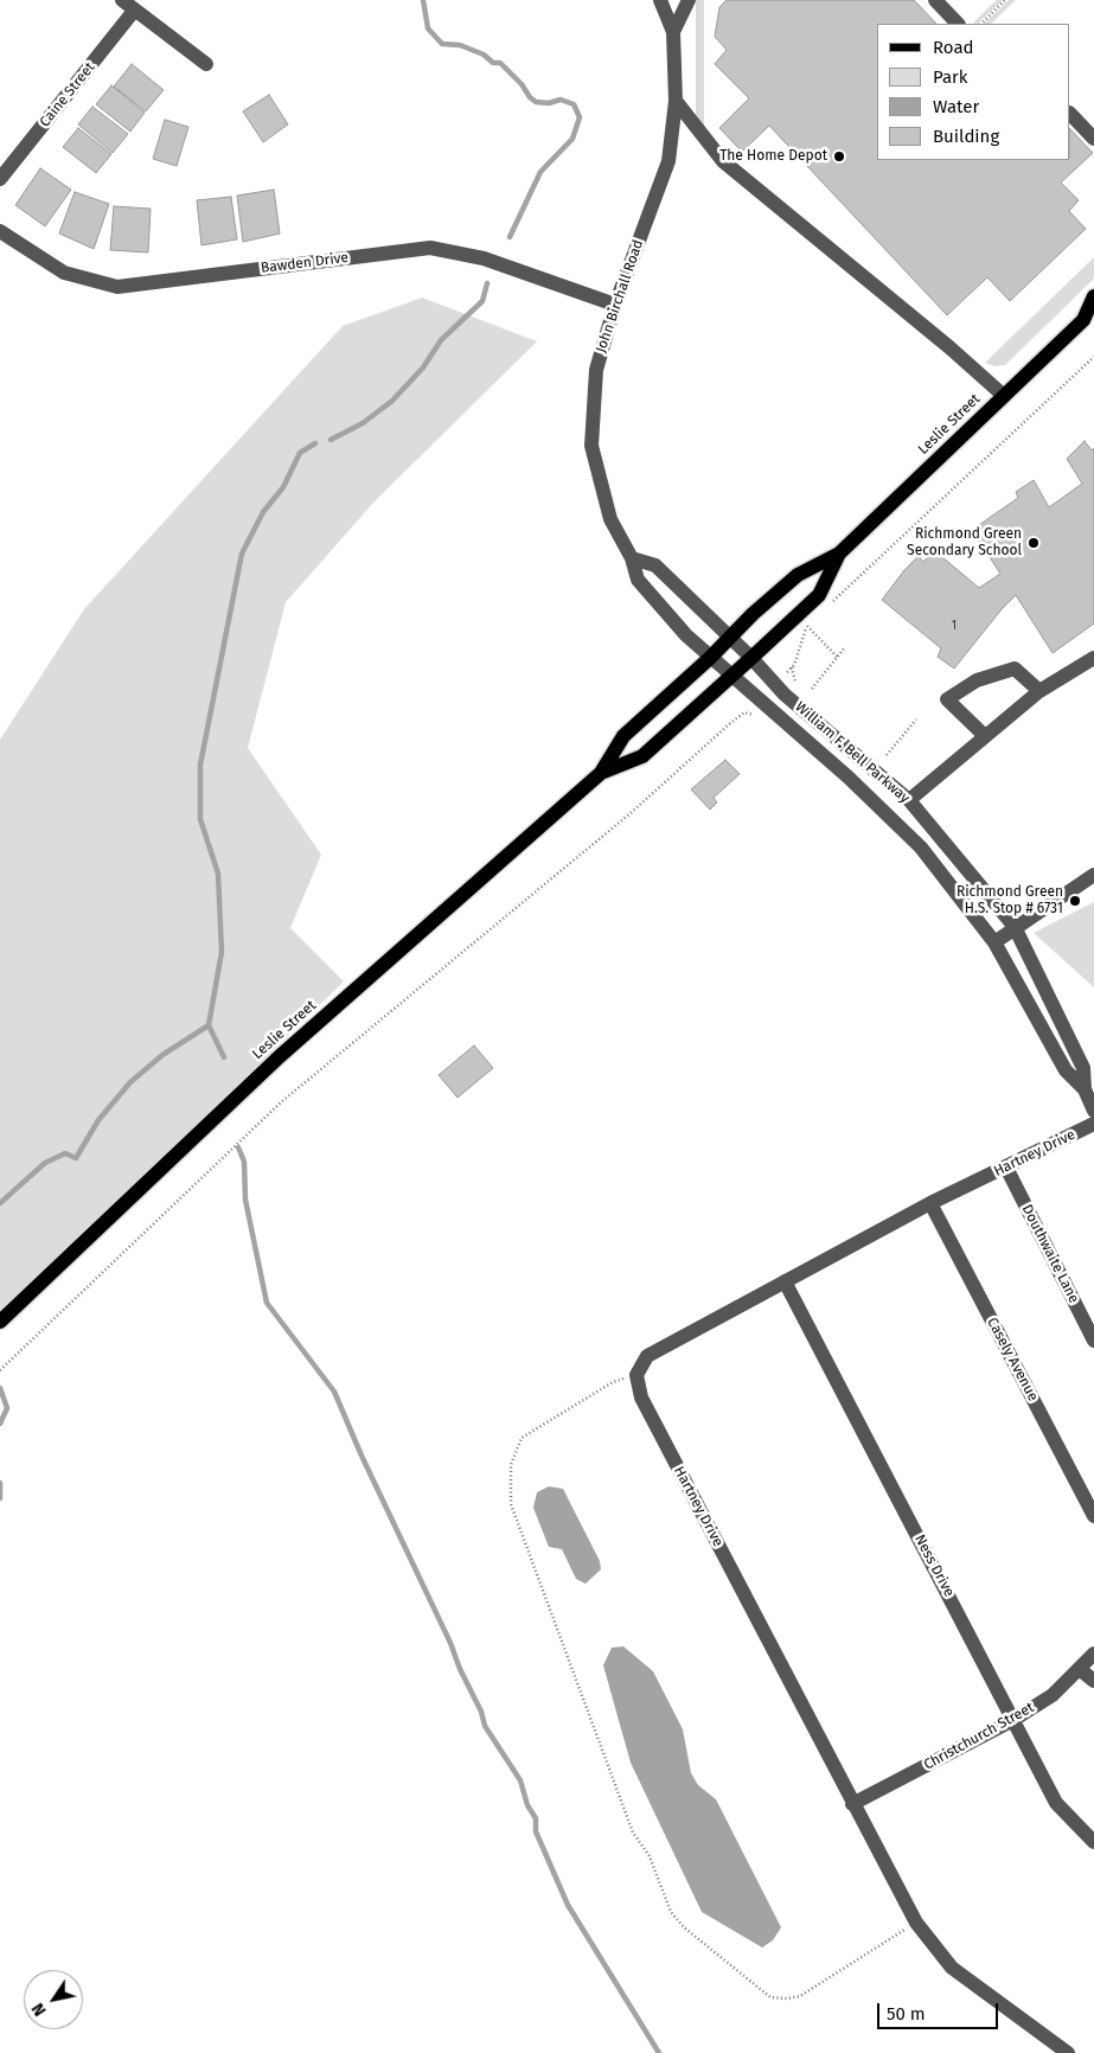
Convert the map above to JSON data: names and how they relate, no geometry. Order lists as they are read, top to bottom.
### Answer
{
  "streets": {
    "main road": ["Leslie Street"],
    "street": [
      "Caine Street",
      "Bawden Drive",
      "John Birchall Road",
      "William F. Bell Parkway",
      "Hartney Drive",
      "Douthwaite Lane",
      "Casely Avenue",
      "Ness Drive",
      "Christchurch Street"
    ]
  },
  "crossings": [
    ["Bawden Drive", "John Birchall Road"],
    ["John Birchall Road", "Leslie Street"],
    ["John Birchall Road", "William F. Bell Parkway"],
    ["Leslie Street", "William F. Bell Parkway"],
    ["Hartney Drive", "Douthwaite Lane"],
    ["Hartney Drive", "Casely Avenue"],
    ["Hartney Drive", "Ness Drive"],
    ["Hartney Drive", "Christchurch Street"],
    ["Ness Drive", "Christchurch Street"]
  ],
  "places": ["The Home Depot", "Richmond Green Secondary School", "Richmond Green H.S. Stop # 6731"],
  "house_numbers": ["1"],
  "legend": [
    "Road",
    "Park",
    "Water",
    "Building"
  ],
  "scale_bar": "50 m",
  "north": "bottom left"
}
